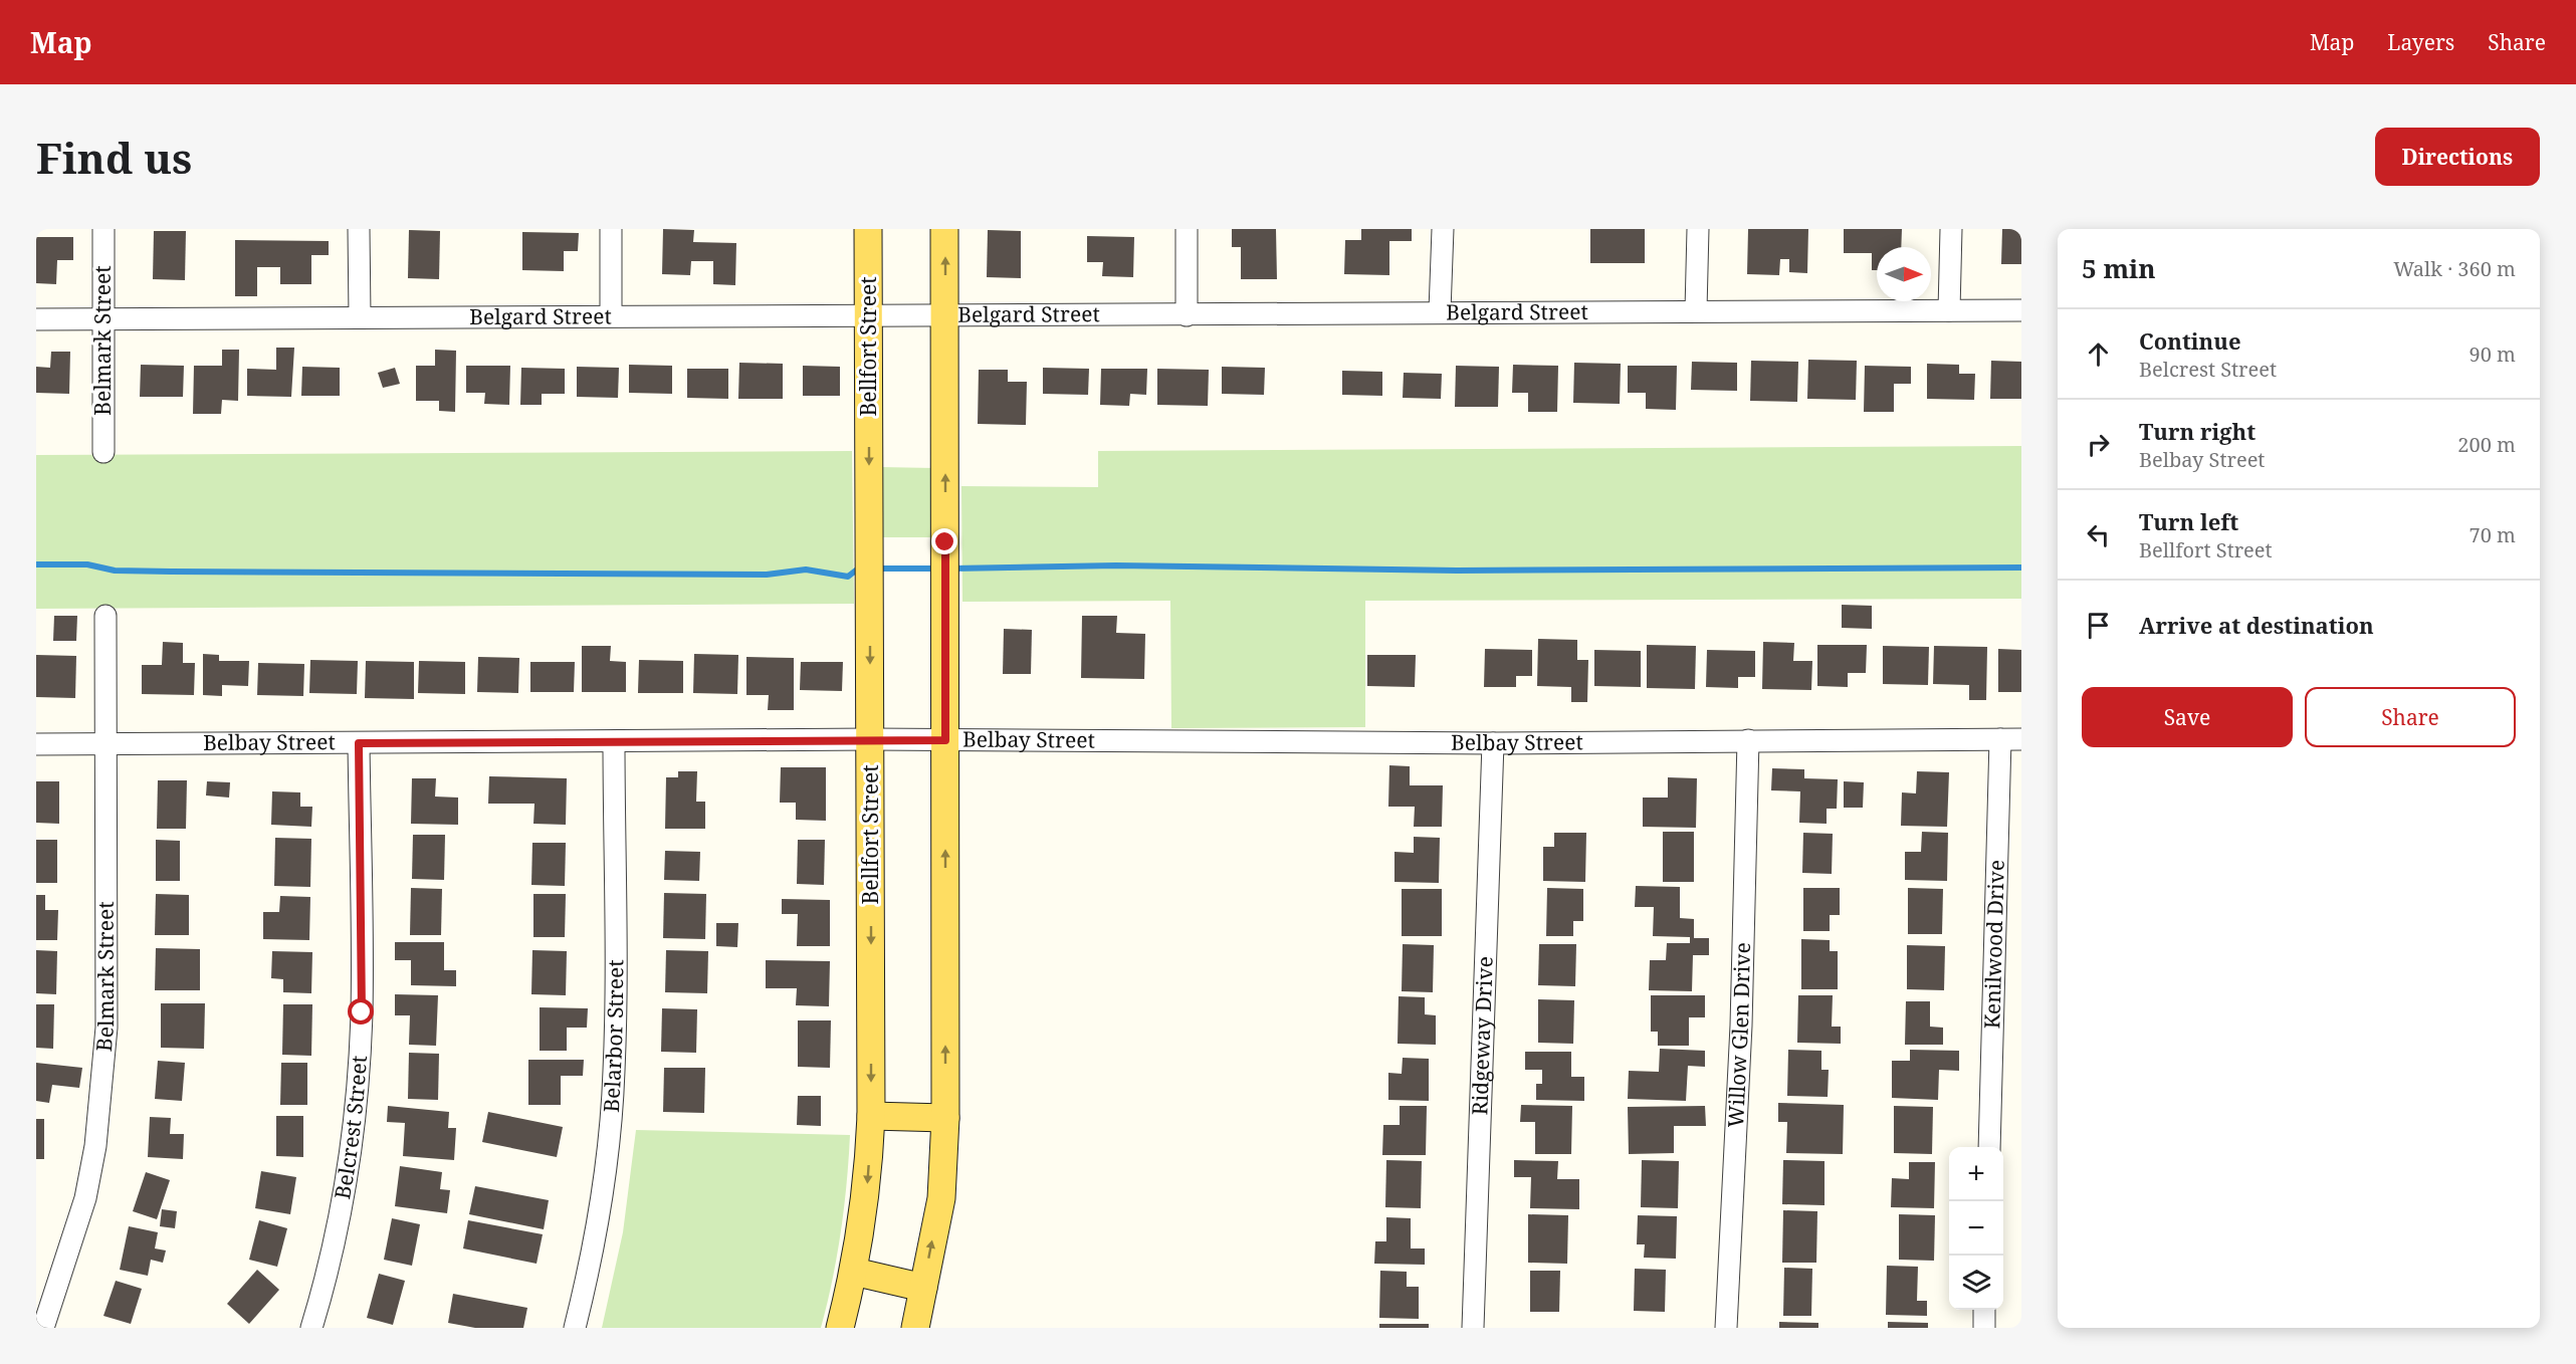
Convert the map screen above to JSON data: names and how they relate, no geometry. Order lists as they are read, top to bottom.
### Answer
{
  "streets": {
    "main road": ["Bellfort Street"],
    "street": [
      "Belgard Street",
      "Belmark Street",
      "Belbay Street",
      "Kenilwood Drive",
      "Willow Glen Drive",
      "Ridgeway Drive",
      "Belarbor Street",
      "Belcrest Street"
    ]
  },
  "crossings": [
    ["Belgard Street", "Belmark Street"],
    ["Belgard Street", "Bellfort Street"],
    ["Belmark Street", "Belbay Street"],
    ["Bellfort Street", "Belbay Street"],
    ["Belbay Street", "Kenilwood Drive"],
    ["Belbay Street", "Willow Glen Drive"],
    ["Belbay Street", "Ridgeway Drive"],
    ["Belbay Street", "Belarbor Street"],
    ["Belbay Street", "Belcrest Street"]
  ],
  "north": "right",
  "page": {
    "header": "Map",
    "nav": ["Map", "Layers", "Share"],
    "buttons": [
      "Directions",
      ["Save", "Share"]
    ],
    "title": "Find us",
    "heading": ["5 min", "Walk · 360 m"],
    "list": [
      ["Continue", "Belcrest Street", "90 m"],
      ["Turn right", "Belbay Street", "200 m"],
      ["Turn left", "Bellfort Street", "70 m"],
      "Arrive at destination"
    ],
    "map_buttons": ["+", "−"]
  }
}
